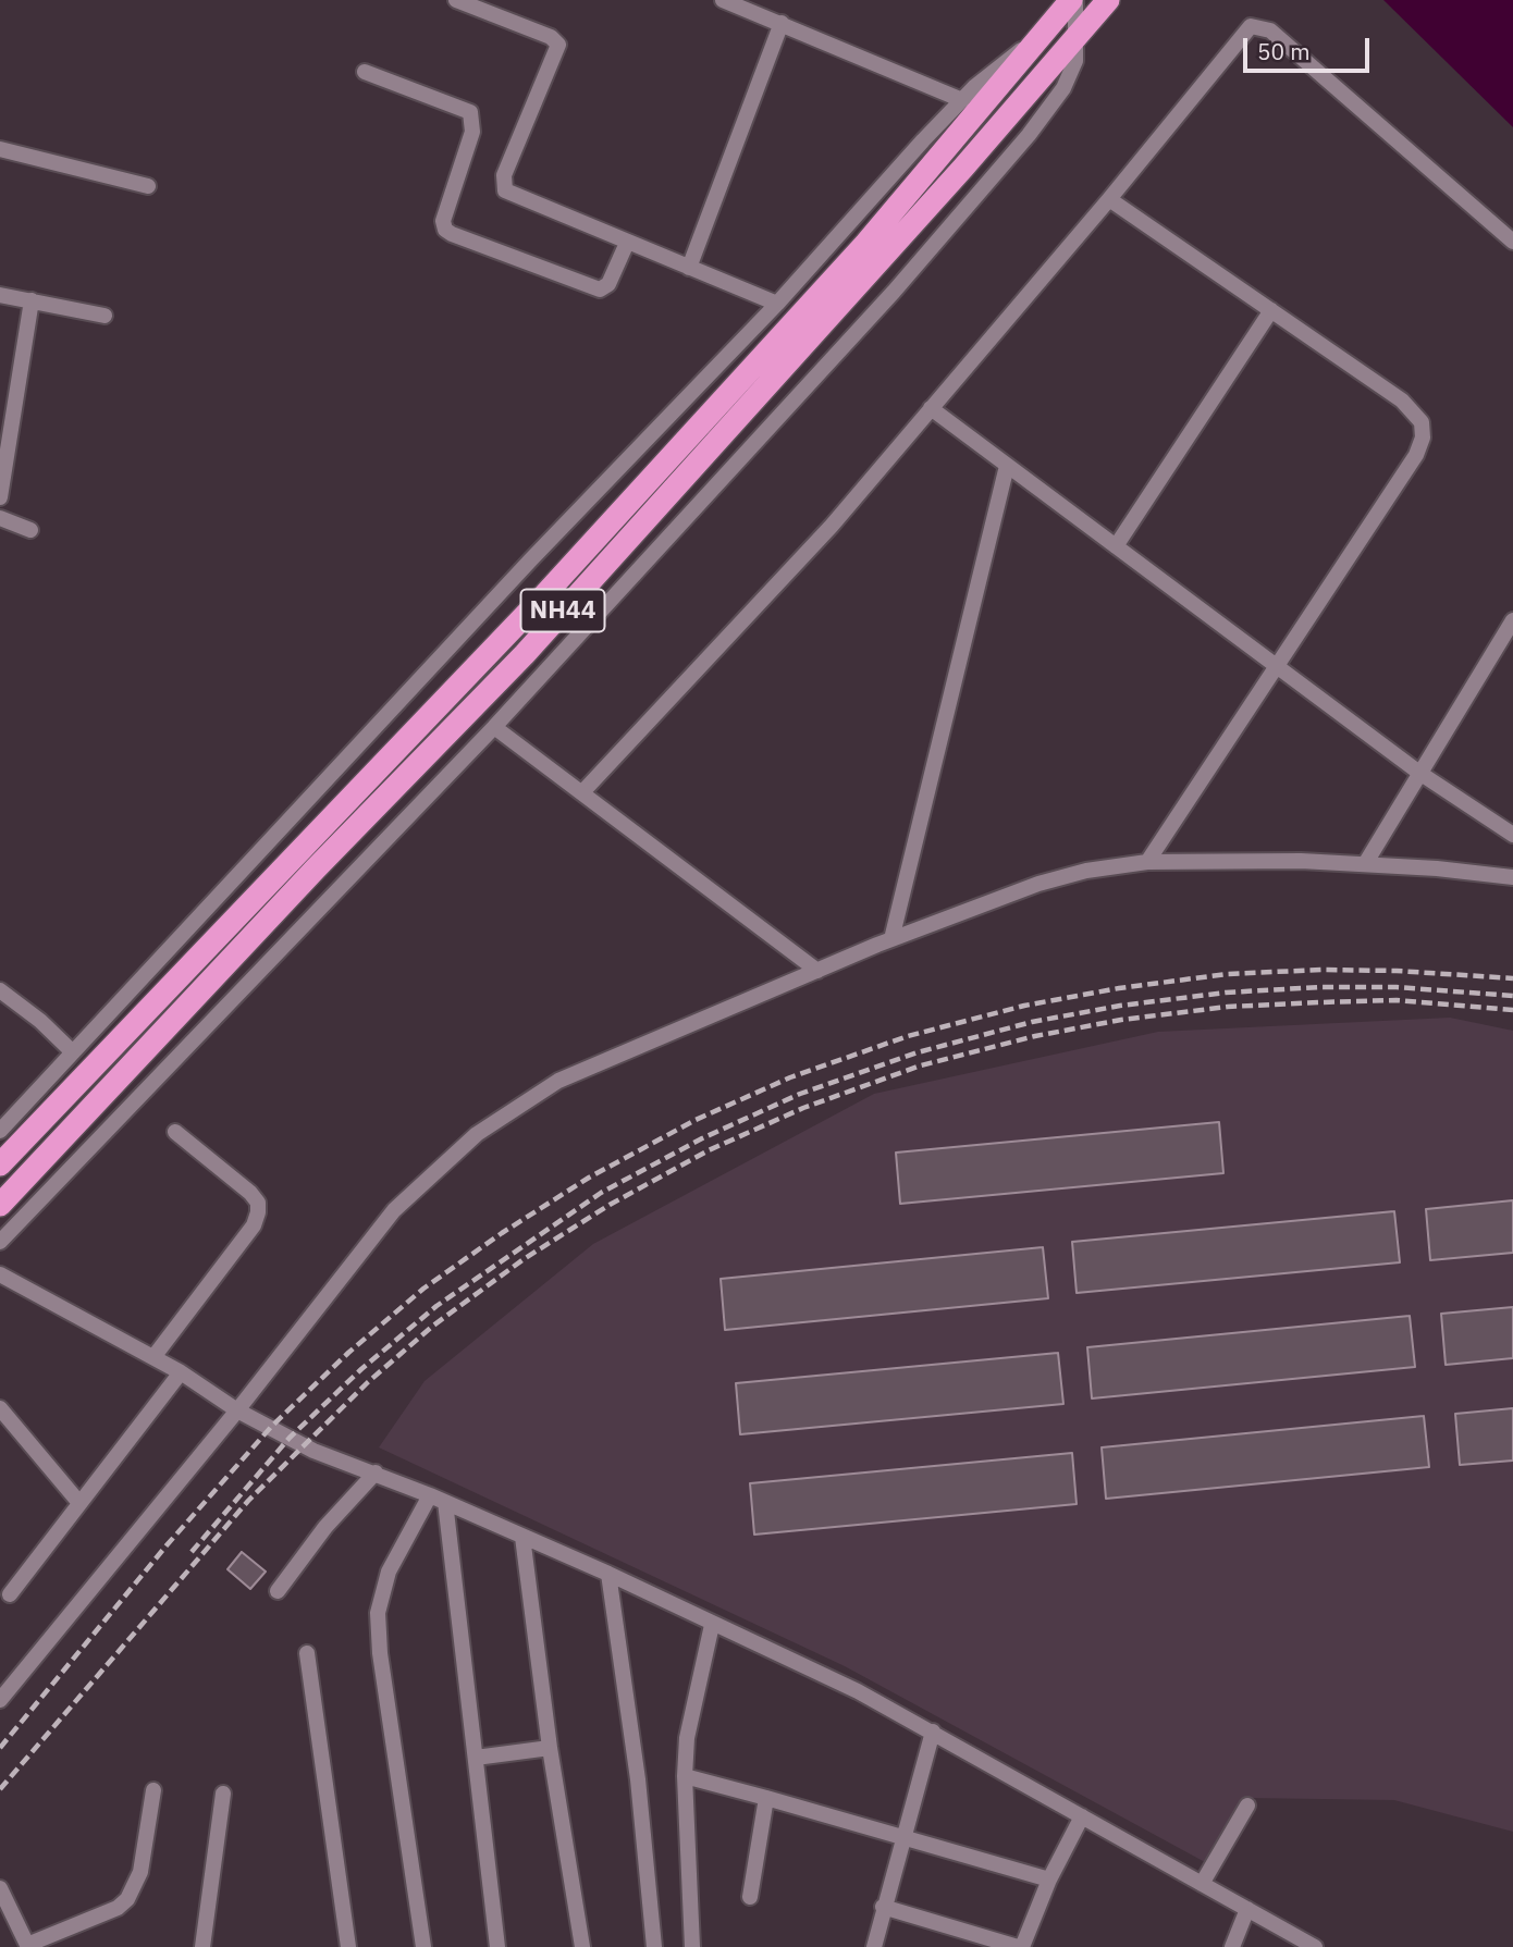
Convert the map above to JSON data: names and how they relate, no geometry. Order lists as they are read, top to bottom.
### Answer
{
  "streets": {
    "highway": ["NH44"]
  },
  "scale_bar": "50 m"
}
